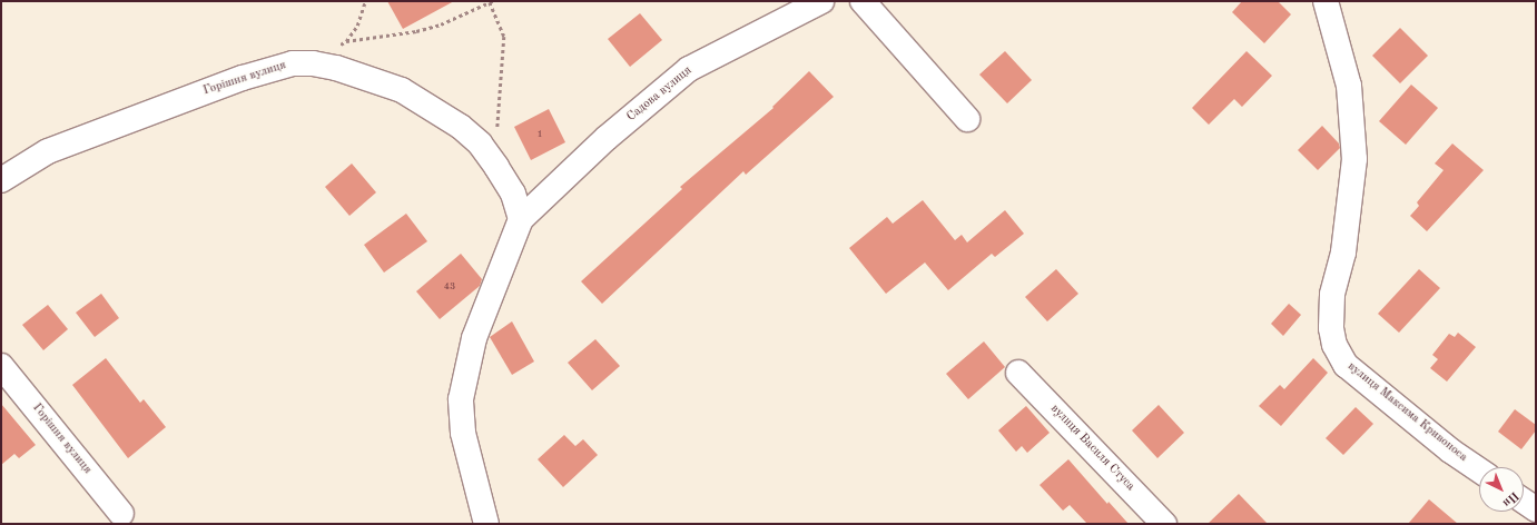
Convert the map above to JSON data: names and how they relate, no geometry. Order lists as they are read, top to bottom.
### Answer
{
  "streets": {
    "street": [
      "Горішня вулиця",
      "Садова вулиця",
      "вулиця Максима Кривоноса",
      "вулиця Василя Стуса"
    ]
  },
  "crossings": [
    ["Горішня вулиця", "Садова вулиця"]
  ],
  "house_numbers": ["1", "43"],
  "north": "bottom right"
}
